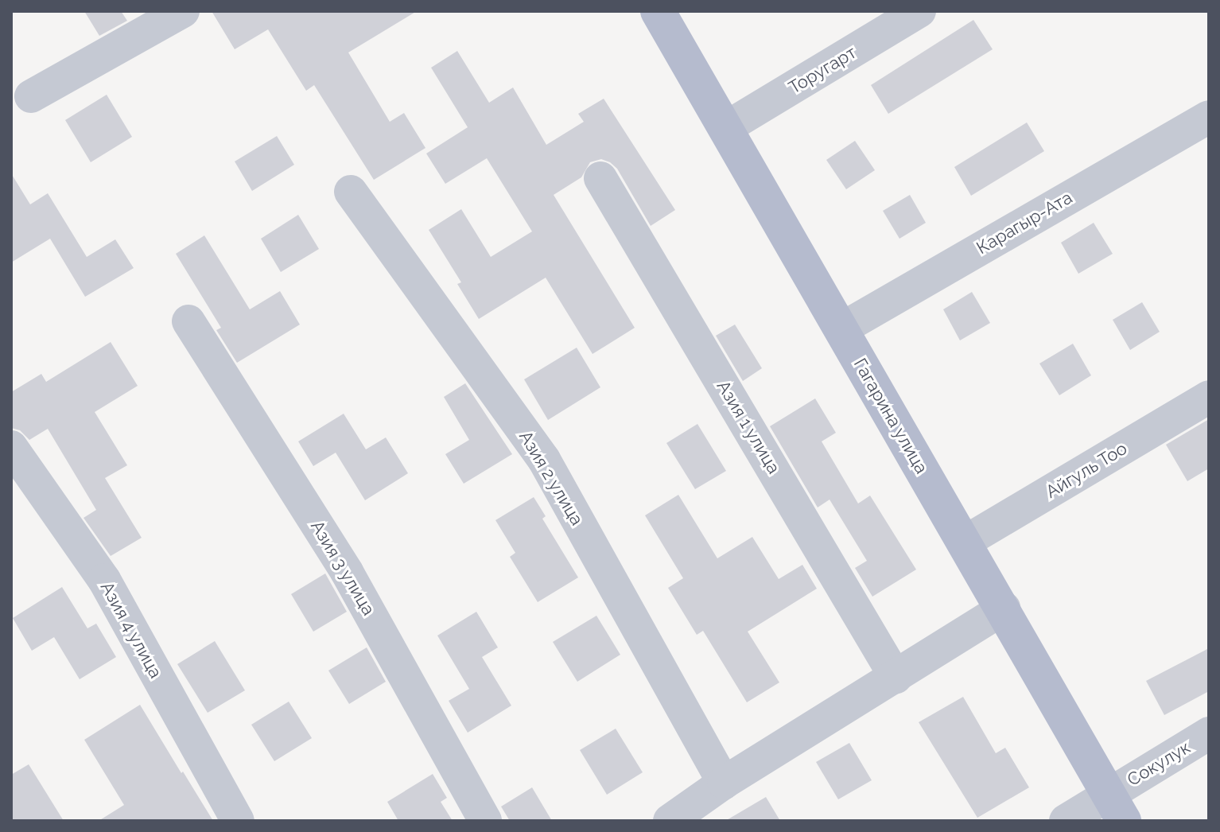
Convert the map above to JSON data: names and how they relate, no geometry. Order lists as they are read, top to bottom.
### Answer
{
  "streets": {
    "main road": ["Гагарина улица"],
    "street": [
      "Торугарт",
      "Карагыр-Ата",
      "Азия 1 улица",
      "Айгуль Тоо",
      "Азия 2 улица",
      "Азия 3 улица",
      "Азия 4 улица",
      "Сокулук"
    ]
  },
  "crossings": [
    ["Торугарт", "Гагарина улица"],
    ["Карагыр-Ата", "Гагарина улица"],
    ["Гагарина улица", "Айгуль Тоо"],
    ["Гагарина улица", "Сокулук"]
  ]
}
